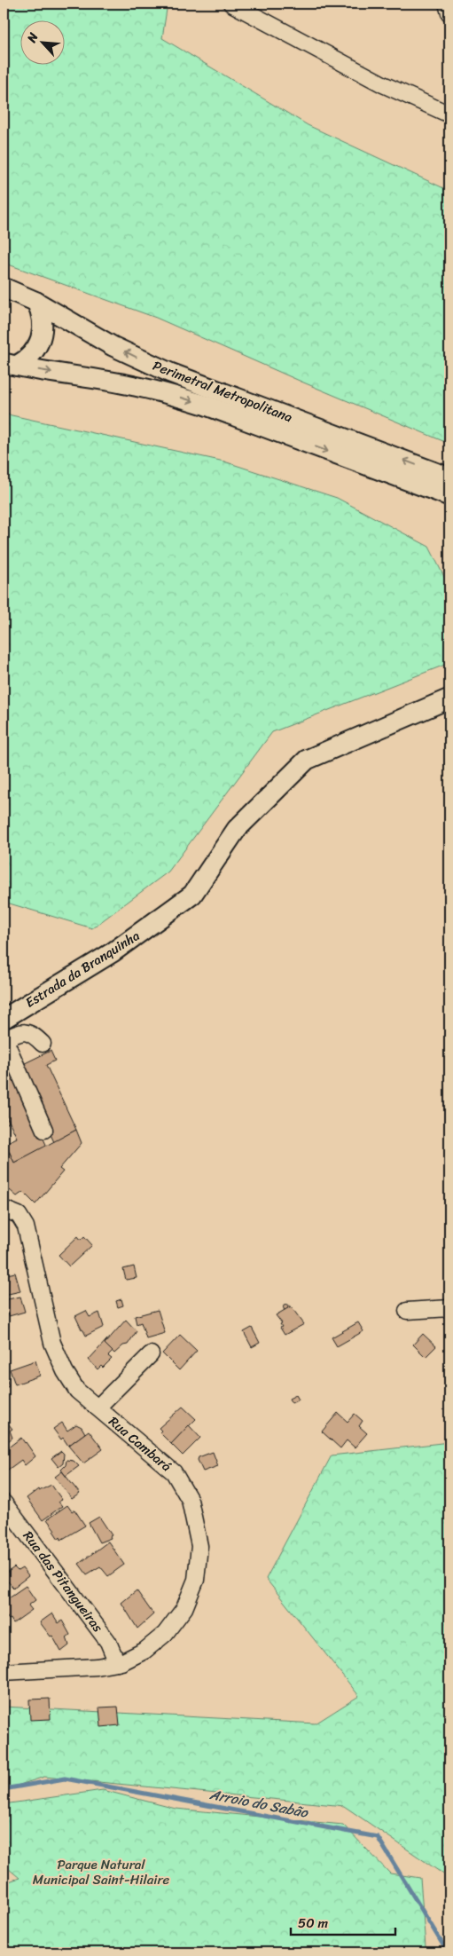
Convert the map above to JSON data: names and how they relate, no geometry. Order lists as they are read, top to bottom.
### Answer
{
  "streets": {
    "main road": ["Perimetral Metropolitana", "Estrada da Branquinha"],
    "street": ["Rua Cambará", "Rua das Pitangueiras"]
  },
  "crossings": [
    ["Rua Cambará", "Rua das Pitangueiras"]
  ],
  "water": ["Arroio do Sabão"],
  "parks": ["Parque Natural Municipal Saint-Hilaire"],
  "scale_bar": "50 m",
  "north": "top left"
}
